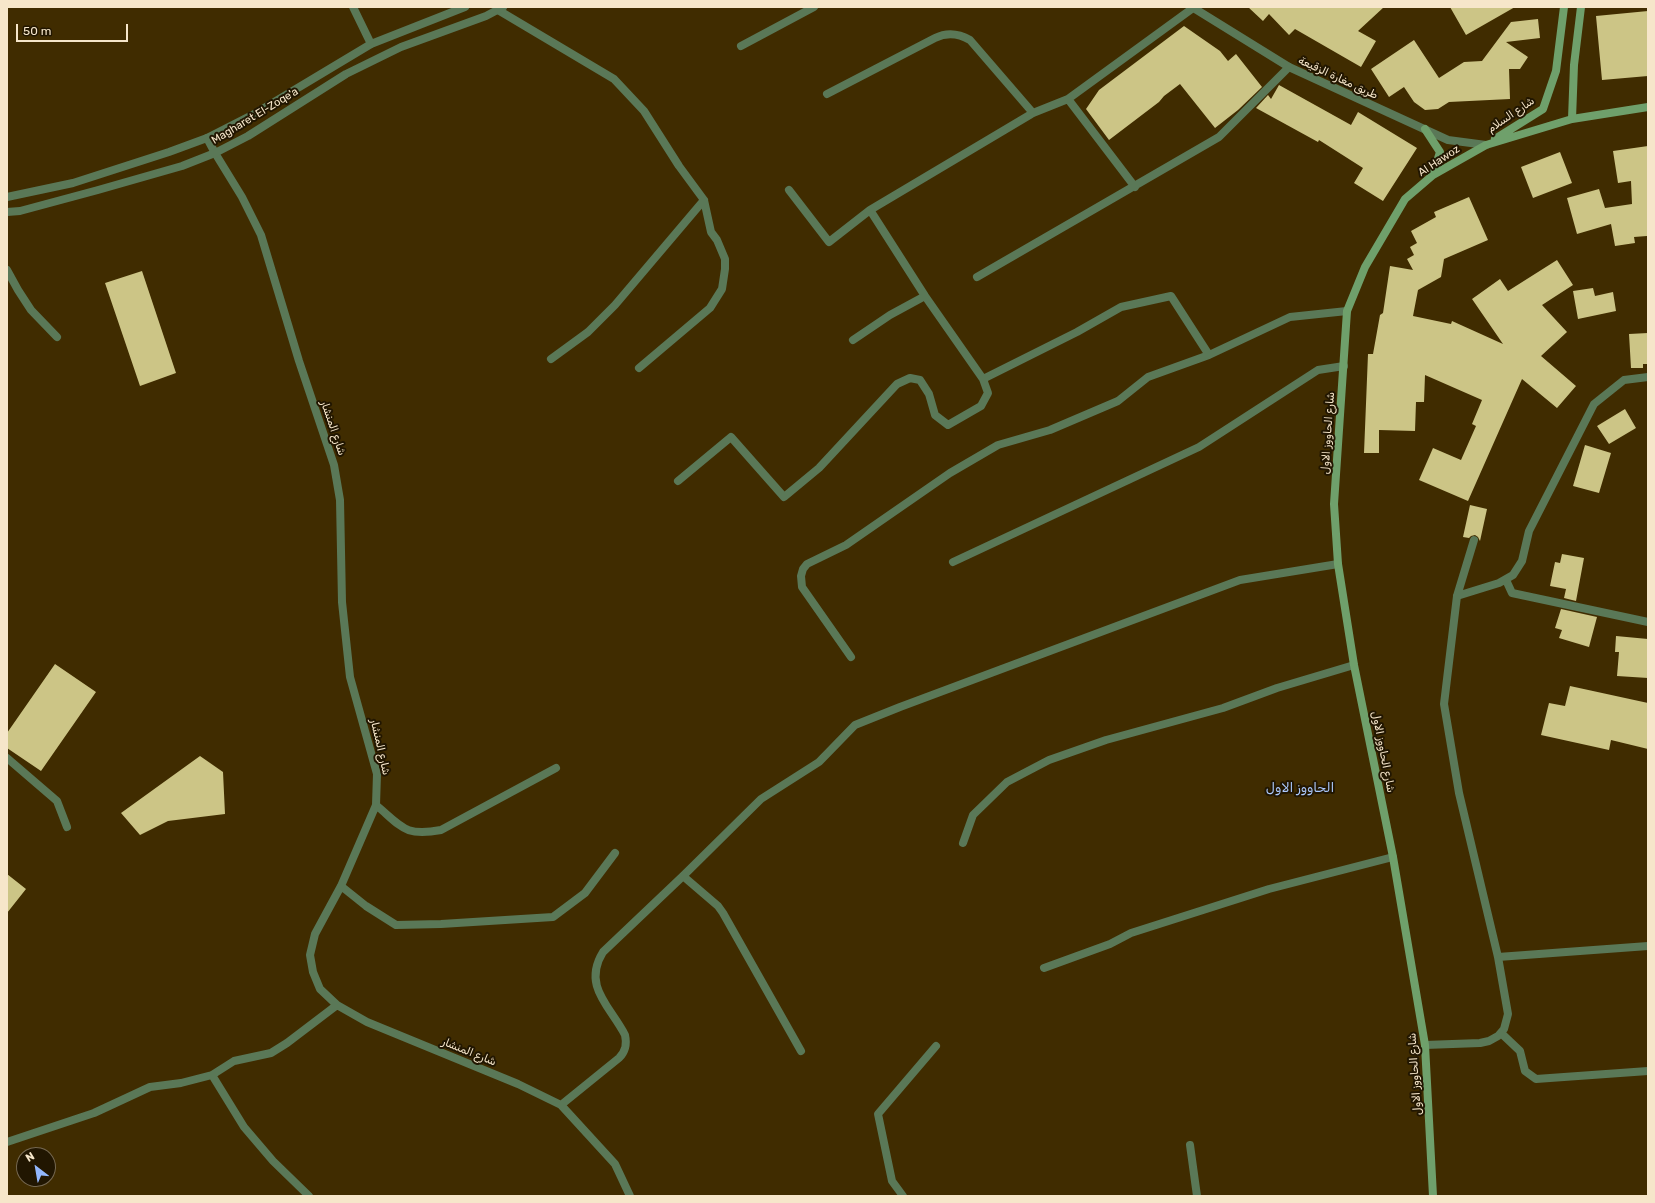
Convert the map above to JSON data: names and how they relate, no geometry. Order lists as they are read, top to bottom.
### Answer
{
  "streets": {
    "main road": ["شارع السلام", "Al Hawoz", "شارع الحاووز الاول"],
    "street": ["طريق مغارة الزقيعة", "Magharet El-Zoqe'a", "شارع المنشار"]
  },
  "crossings": [
    ["طريق مغارة الزقيعة", "شارع السلام"],
    ["طريق مغارة الزقيعة", "Al Hawoz"],
    ["شارع السلام", "Al Hawoz"],
    ["Magharet El-Zoqe'a", "شارع المنشار"],
    ["Al Hawoz", "شارع الحاووز الاول"]
  ],
  "districts": ["الحاووز الاول"],
  "scale_bar": "50 m",
  "north": "top left"
}
